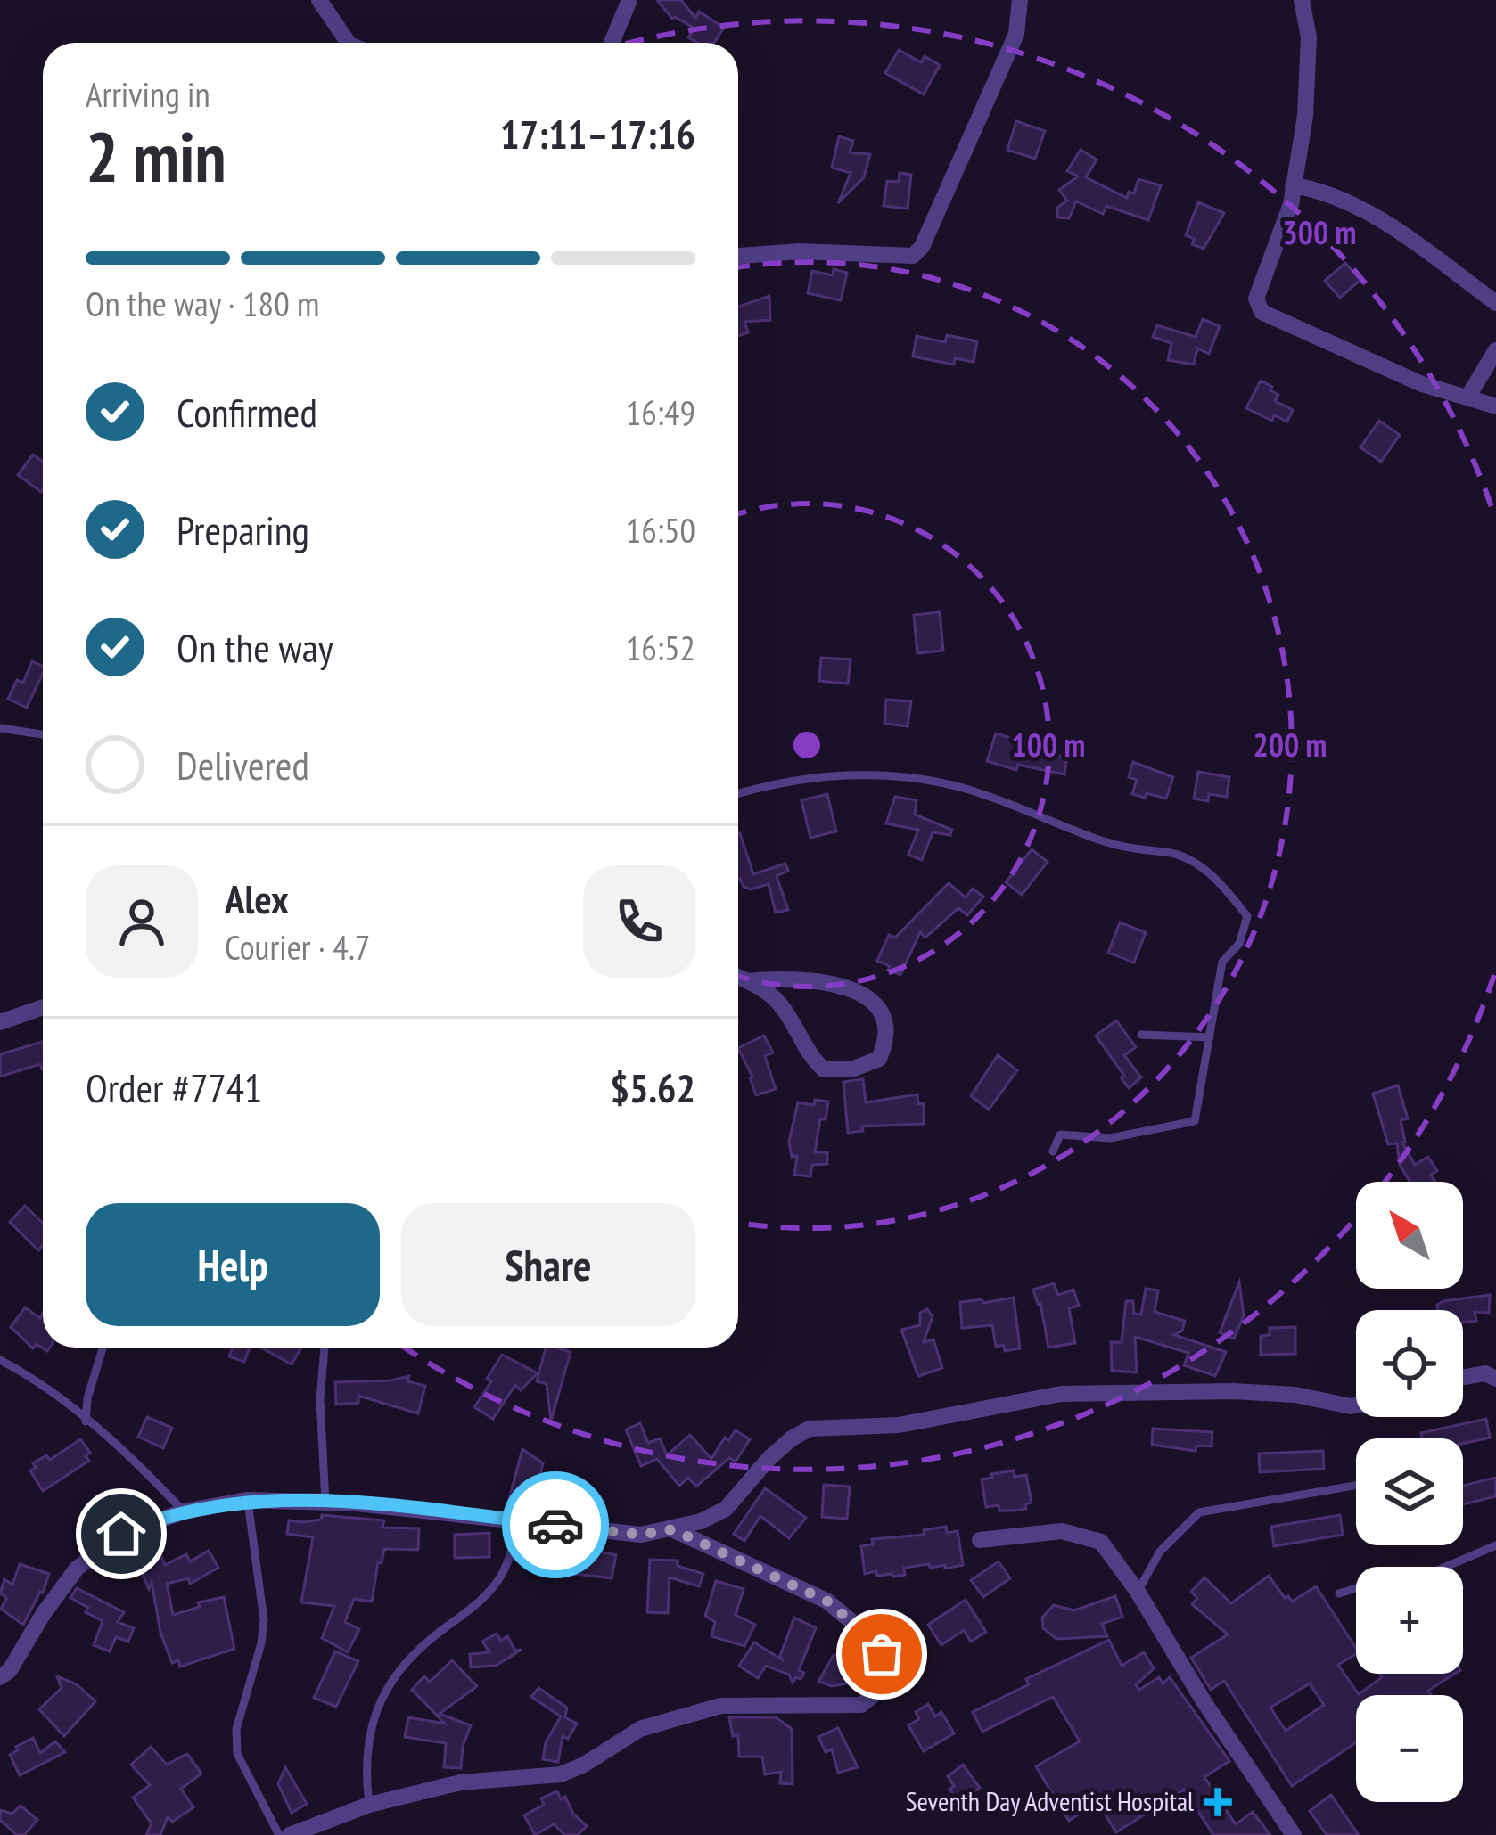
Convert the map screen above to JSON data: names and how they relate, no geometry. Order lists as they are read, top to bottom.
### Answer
{
  "places": {
    "health": ["Seventh Day Adventist Hospital"]
  },
  "north": "top left",
  "page": {
    "heading": ["2 min", "Arriving in", "17:11–17:16"],
    "panel": [
      "Alex",
      "Courier · 4.7",
      "Order #7741",
      "$5.62"
    ],
    "bar": "On the way · 180 m",
    "list": [
      ["Confirmed", "16:49"],
      ["Preparing", "16:50"],
      ["On the way", "16:52"],
      "Delivered"
    ],
    "map_buttons": ["+", "−"],
    "buttons": ["Help", "Share"]
  },
  "rings": ["300 m", "100 m", "200 m"]
}
